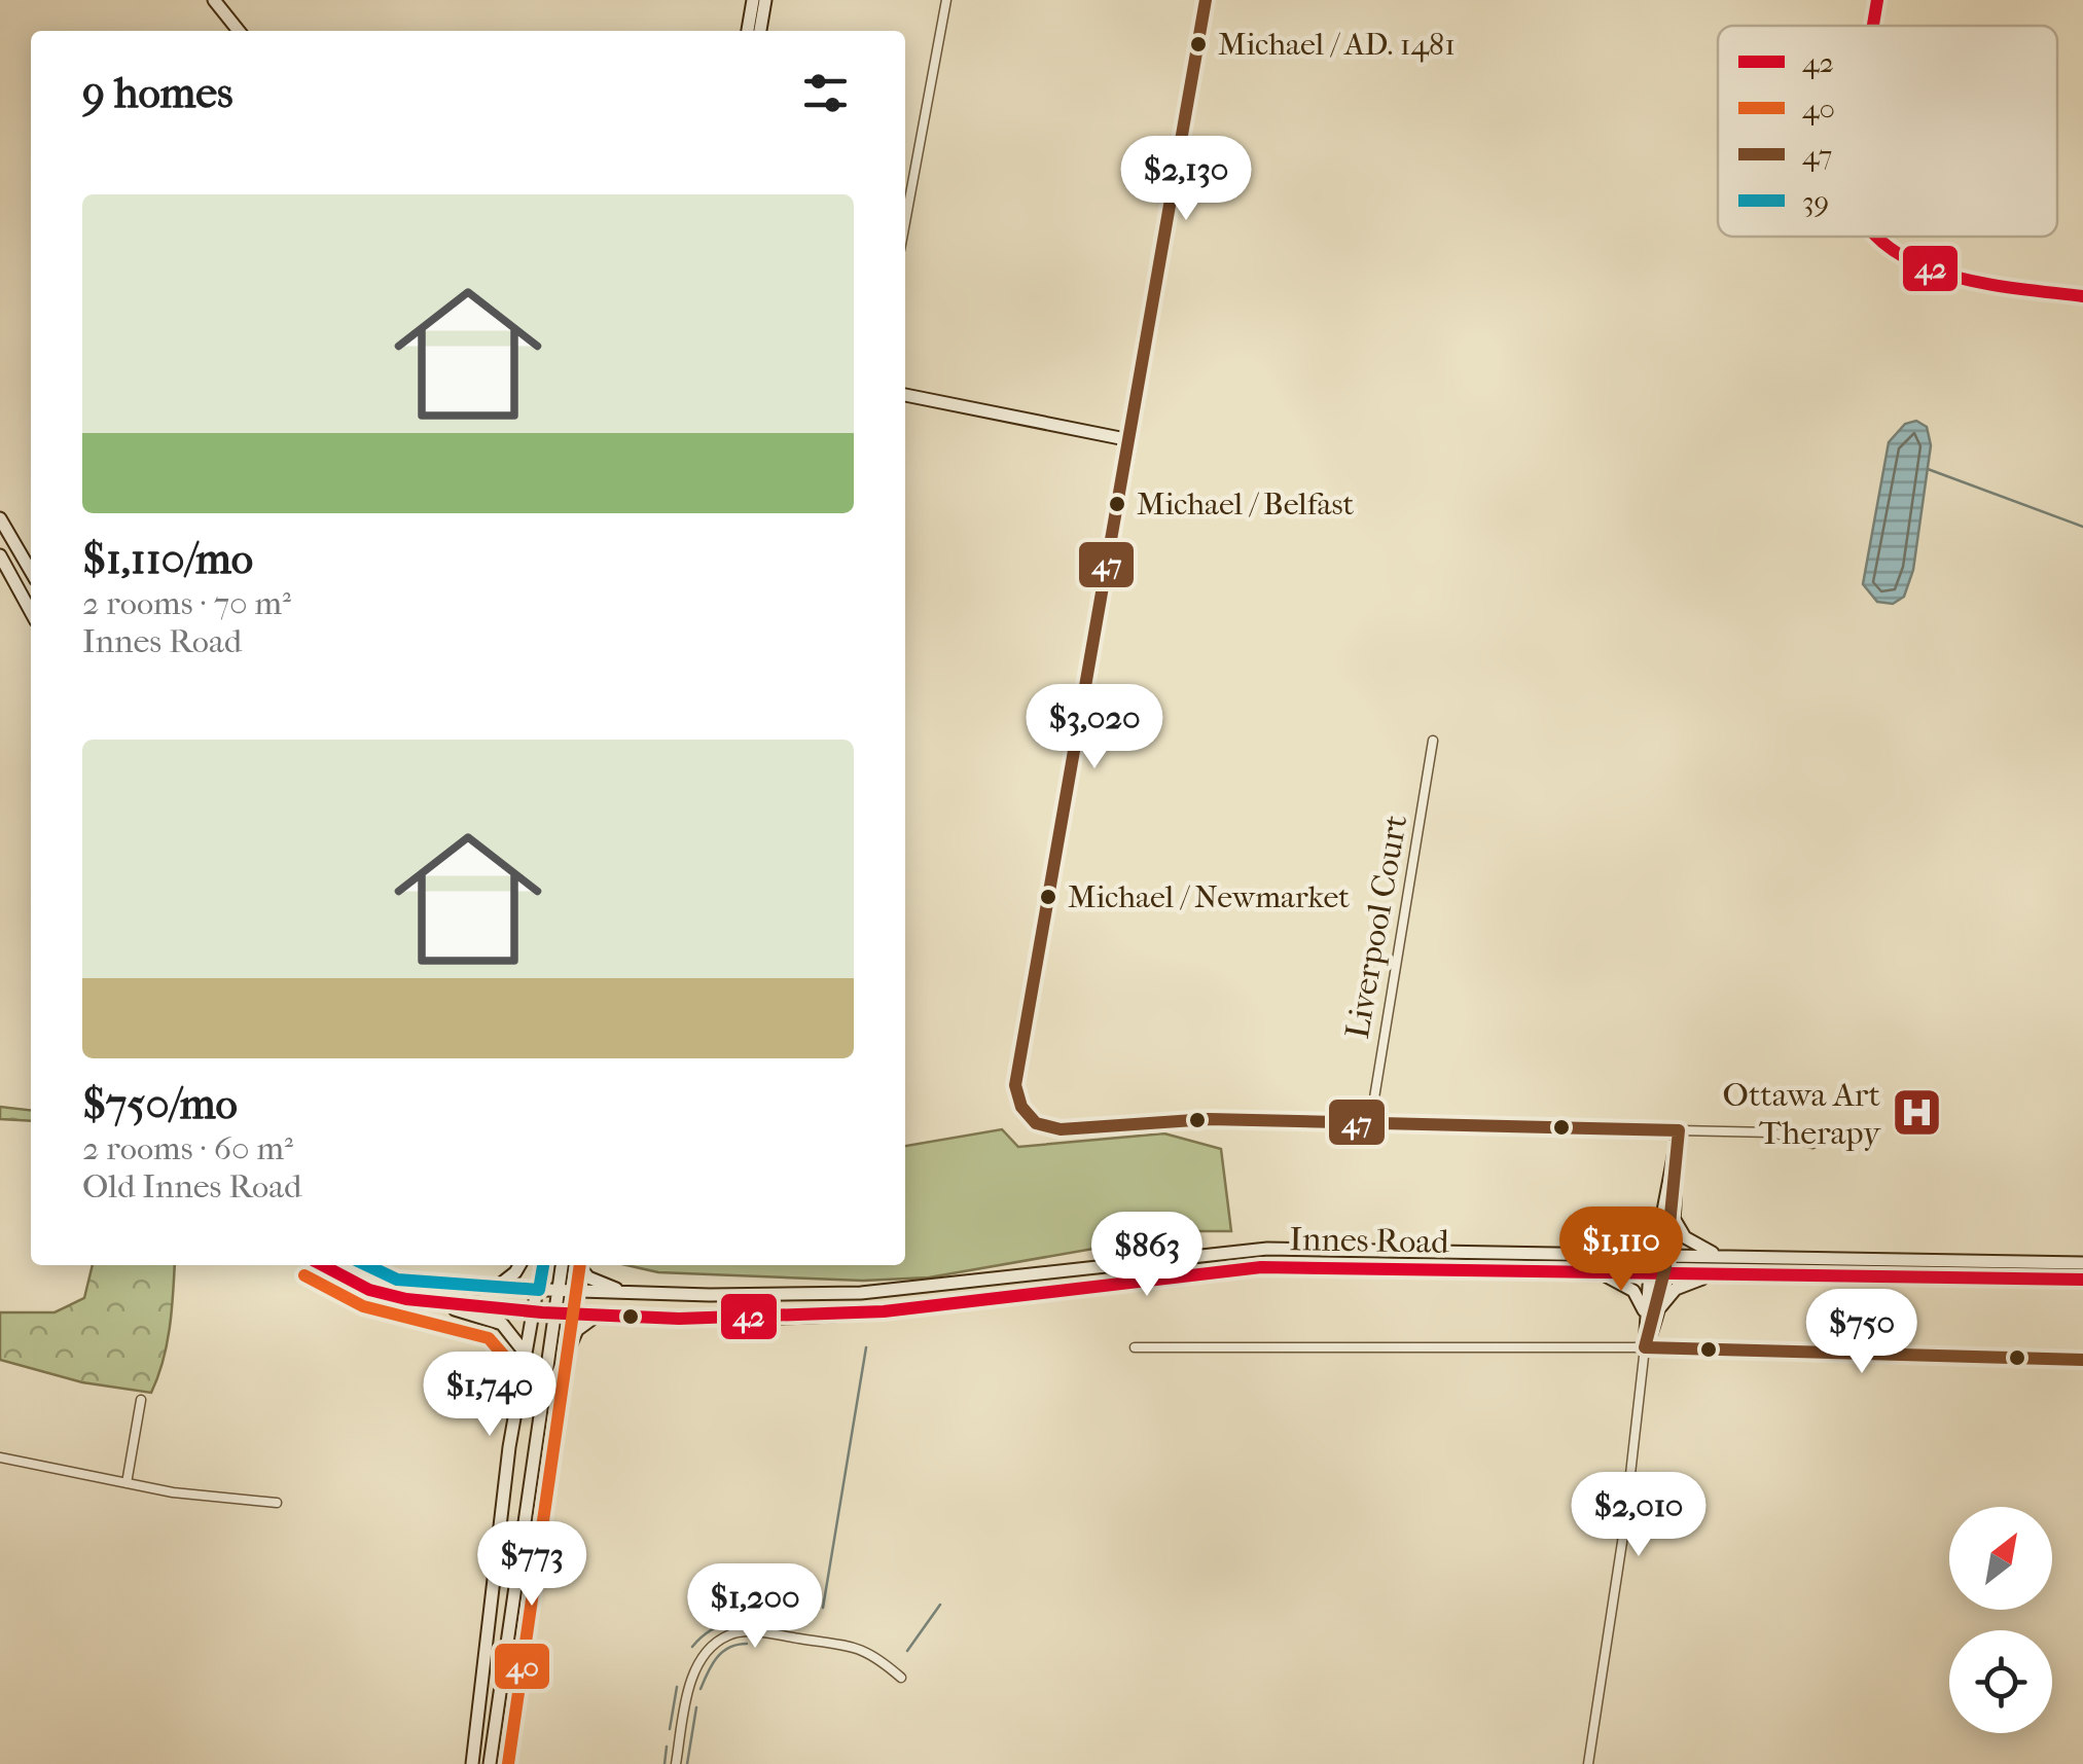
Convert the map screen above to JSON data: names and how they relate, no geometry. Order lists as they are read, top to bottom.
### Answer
{
  "streets": {
    "main road": ["Innes Road"],
    "street": ["Liverpool Court"]
  },
  "places": {
    "other": ["Michael / AD. 1481", "Michael / Belfast", "Michael / Newmarket"],
    "hospital": ["Ottawa Art Therapy"]
  },
  "lines": [
    "transit line 42",
    "transit line 47",
    "transit line 40",
    "transit line 39"
  ],
  "legend": [
    "42",
    "40",
    "47",
    "39"
  ],
  "north": "top right",
  "page": {
    "heading": "9 homes",
    "price": [
      "$2,130",
      "$3,020",
      "$1,110",
      "$863",
      "$750",
      "$1,740",
      "$2,010",
      "$773",
      "$1,200"
    ],
    "list": [
      {
        "name": "$1,110/mo",
        "note": "2 rooms · 70 m² · Innes Road"
      },
      {
        "name": "$750/mo",
        "note": "2 rooms · 60 m² · Old Innes Road"
      }
    ]
  }
}
